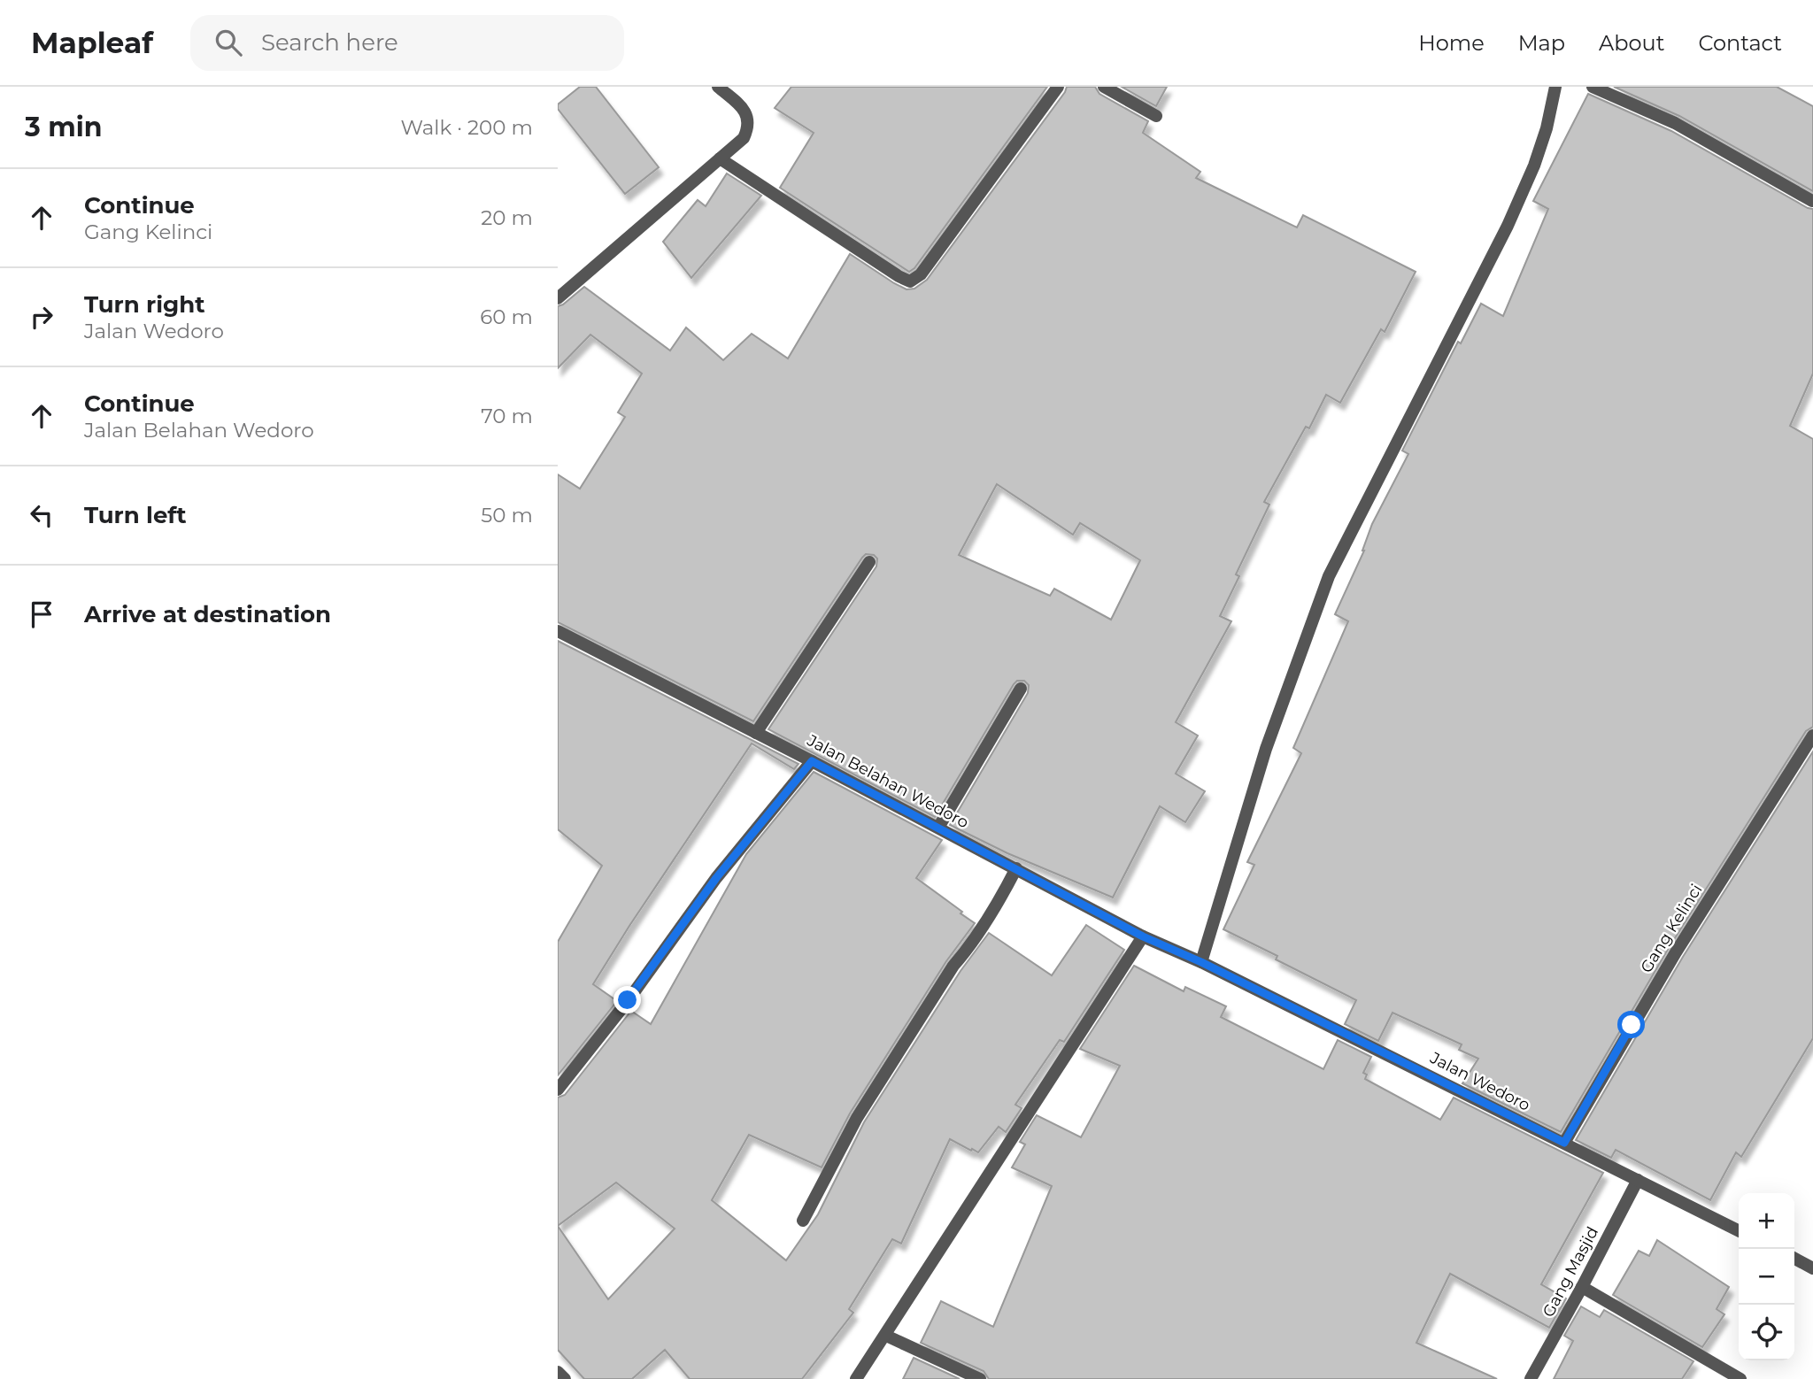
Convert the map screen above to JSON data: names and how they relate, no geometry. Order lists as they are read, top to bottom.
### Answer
{
  "streets": {
    "street": [
      "Jalan Belahan Wedoro",
      "Gang Kelinci",
      "Jalan Wedoro",
      "Gang Masjid"
    ]
  },
  "crossings": [
    ["Jalan Belahan Wedoro", "Jalan Wedoro"],
    ["Gang Kelinci", "Jalan Wedoro"],
    ["Jalan Wedoro", "Gang Masjid"]
  ],
  "page": {
    "header": "Mapleaf",
    "search": "Search here",
    "nav": [
      "Home",
      "Map",
      "About",
      "Contact"
    ],
    "heading": ["3 min", "Walk · 200 m"],
    "list": [
      ["Continue", "Gang Kelinci", "20 m"],
      ["Turn right", "Jalan Wedoro", "60 m"],
      ["Continue", "Jalan Belahan Wedoro", "70 m"],
      ["Turn left", "50 m"],
      "Arrive at destination"
    ],
    "map_buttons": ["+", "−"]
  }
}
